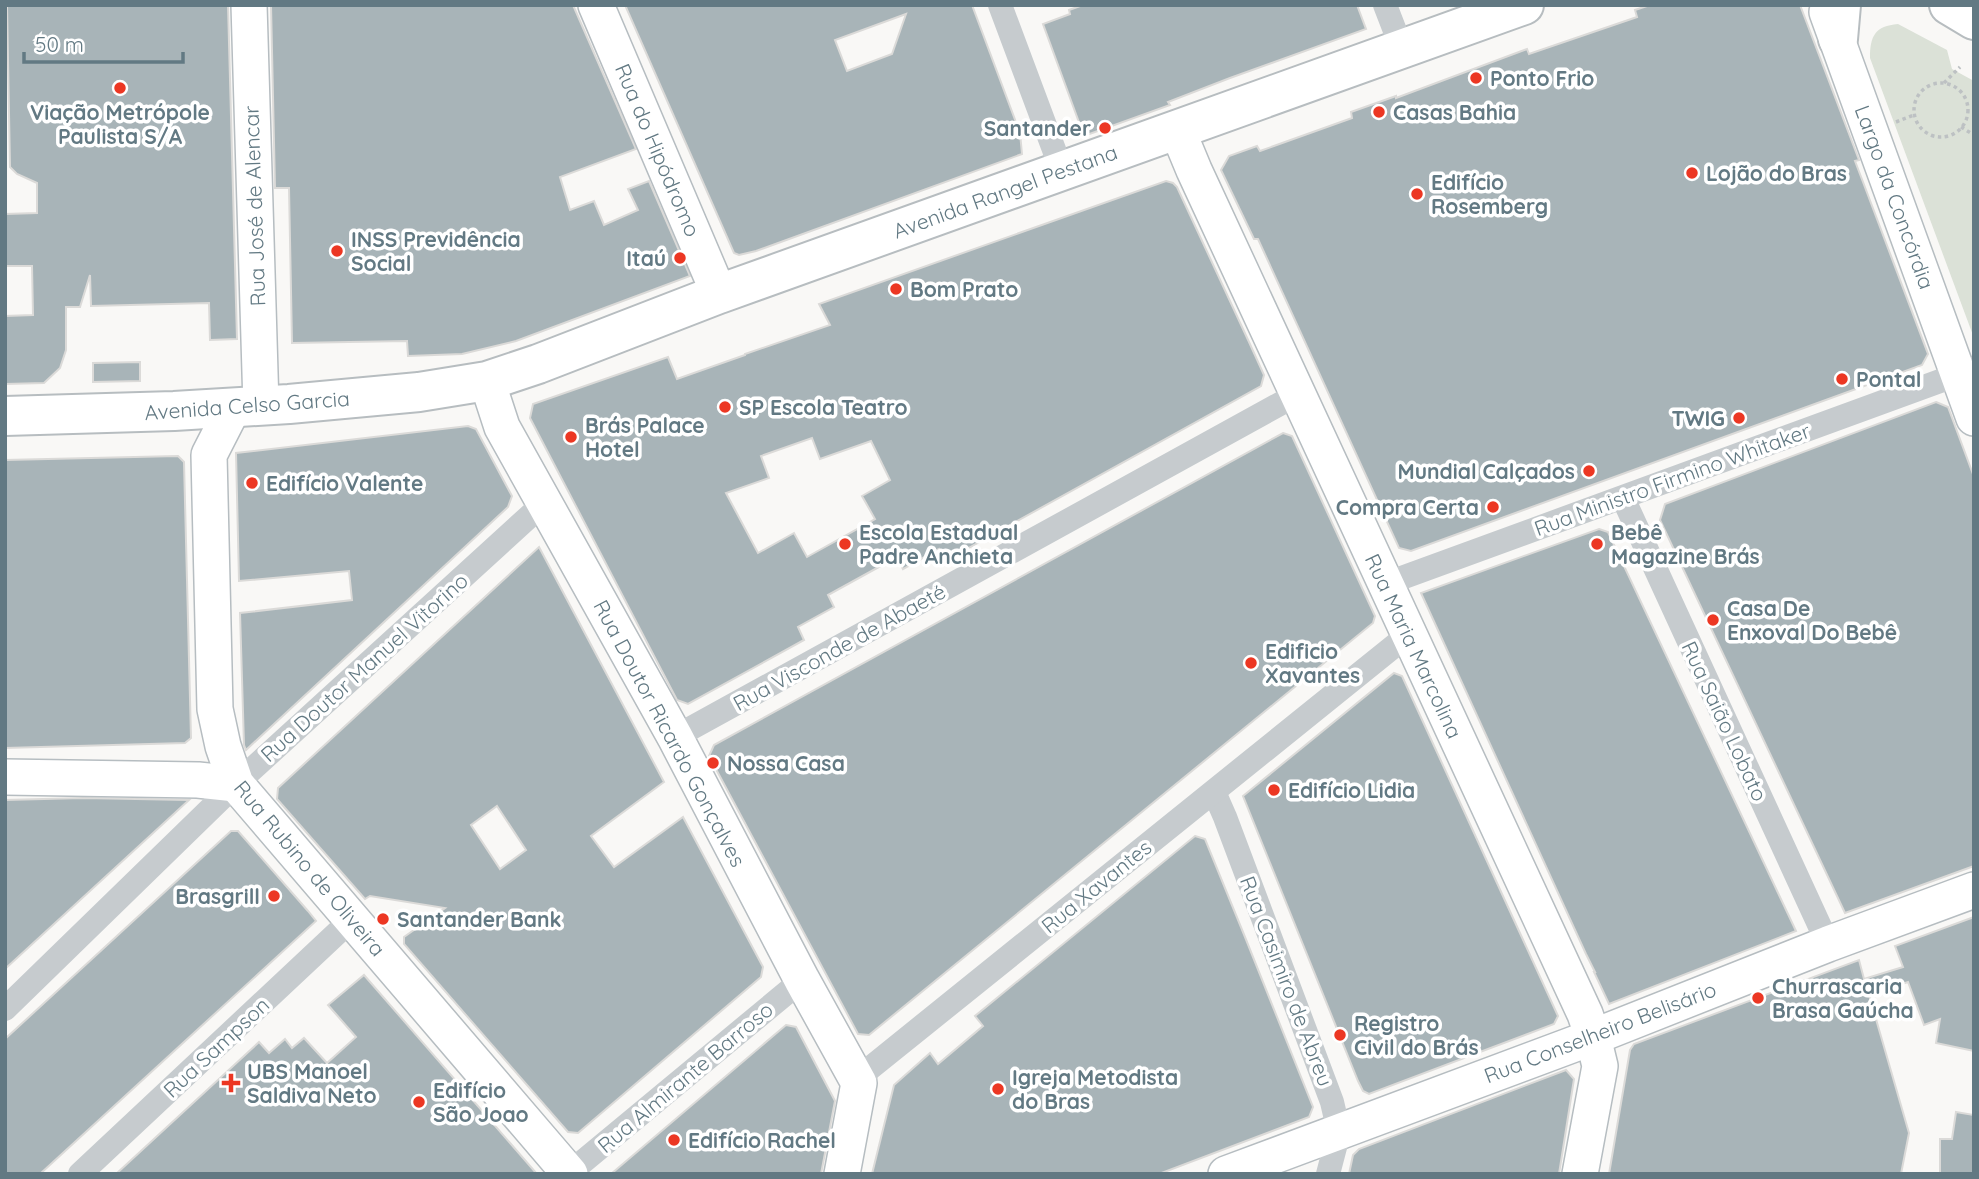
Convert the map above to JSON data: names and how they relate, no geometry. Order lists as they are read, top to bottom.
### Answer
{
  "streets": {
    "main road": ["Avenida Rangel Pestana", "Avenida Celso Garcia"],
    "street": [
      "Rua do Hipódromo",
      "Largo da Concórdia",
      "Rua José de Alencar",
      "Rua Ministro Firmino Whitaker",
      "Rua Maria Marcolina",
      "Rua Visconde de Abaeté",
      "Rua Doutor Manuel Vitorino",
      "Rua Saião Lobato",
      "Rua Doutor Ricardo Gonçalves",
      "Rua Rubino de Oliveira",
      "Rua Xavantes",
      "Rua Casimiro de Abreu",
      "Rua Conselheiro Belisário",
      "Rua Sampson",
      "Rua Almirante Barroso"
    ]
  },
  "crossings": [
    ["Rua do Hipódromo", "Avenida Rangel Pestana"],
    ["Avenida Rangel Pestana", "Avenida Celso Garcia"],
    ["Avenida Rangel Pestana", "Rua Maria Marcolina"],
    ["Avenida Rangel Pestana", "Rua Doutor Ricardo Gonçalves"],
    ["Largo da Concórdia", "Rua Ministro Firmino Whitaker"],
    ["Rua José de Alencar", "Avenida Celso Garcia"],
    ["Rua José de Alencar", "Rua Rubino de Oliveira"],
    ["Avenida Celso Garcia", "Rua Doutor Ricardo Gonçalves"],
    ["Avenida Celso Garcia", "Rua Rubino de Oliveira"],
    ["Rua Ministro Firmino Whitaker", "Rua Maria Marcolina"],
    ["Rua Ministro Firmino Whitaker", "Rua Saião Lobato"],
    ["Rua Maria Marcolina", "Rua Visconde de Abaeté"],
    ["Rua Maria Marcolina", "Rua Xavantes"],
    ["Rua Maria Marcolina", "Rua Conselheiro Belisário"],
    ["Rua Visconde de Abaeté", "Rua Doutor Ricardo Gonçalves"],
    ["Rua Doutor Manuel Vitorino", "Rua Doutor Ricardo Gonçalves"],
    ["Rua Doutor Manuel Vitorino", "Rua Rubino de Oliveira"],
    ["Rua Saião Lobato", "Rua Conselheiro Belisário"],
    ["Rua Doutor Ricardo Gonçalves", "Rua Xavantes"],
    ["Rua Doutor Ricardo Gonçalves", "Rua Almirante Barroso"],
    ["Rua Rubino de Oliveira", "Rua Sampson"],
    ["Rua Rubino de Oliveira", "Rua Almirante Barroso"],
    ["Rua Xavantes", "Rua Casimiro de Abreu"],
    ["Rua Casimiro de Abreu", "Rua Conselheiro Belisário"]
  ],
  "places": {
    "other": [
      "Ponto Frio",
      "Viação Metrópole Paulista S/A",
      "Casas Bahia",
      "Santander",
      "Lojão do Bras",
      "Edifício Rosemberg",
      "INSS Previdência Social",
      "Itaú",
      "Bom Prato",
      "Pontal",
      "SP Escola Teatro",
      "TWIG",
      "Brás Palace Hotel",
      "Mundial Calçados",
      "Edifício Valente",
      "Compra Certa",
      "Escola Estadual Padre Anchieta",
      "Bebê Magazine Brás",
      "Casa De Enxoval Do Bebê",
      "Edificio Xavantes",
      "Nossa Casa",
      "Edifício Lidia",
      "Brasgrill",
      "Santander Bank",
      "Churrascaria Brasa Gaúcha",
      "Registro Civil do Brás",
      "Igreja Metodista do Bras",
      "Edifício São Joao",
      "Edifício Rachel"
    ],
    "health": ["UBS Manoel Saldiva Neto"]
  },
  "scale_bar": "50 m"
}
